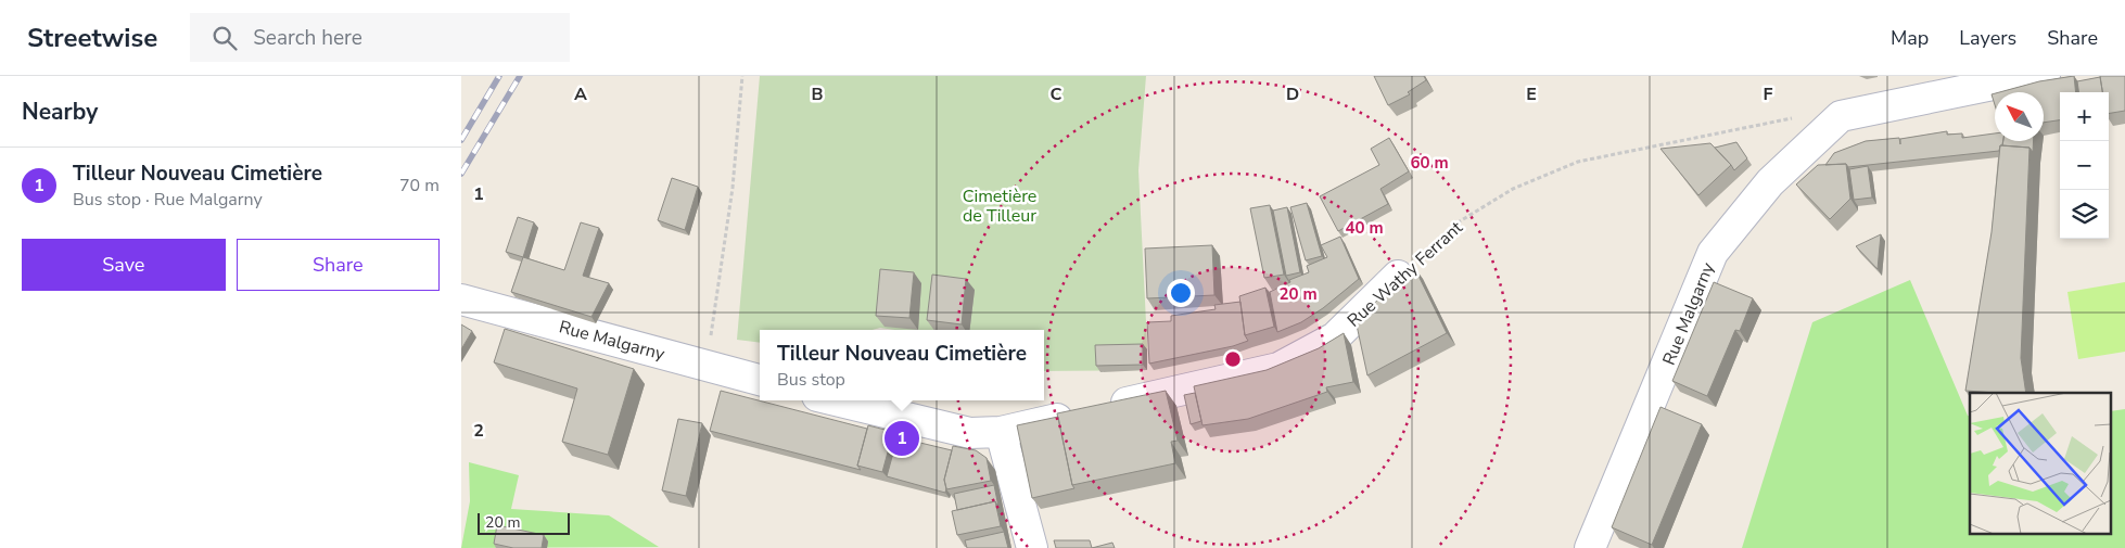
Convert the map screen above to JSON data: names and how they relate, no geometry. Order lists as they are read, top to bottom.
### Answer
{
  "streets": {
    "street": ["Rue Wathy Ferrant", "Rue Malgarny"]
  },
  "crossings": [
    ["Rue Wathy Ferrant", "Rue Malgarny"]
  ],
  "parks": ["Cimetière de Tilleur"],
  "scale_bar": "20 m",
  "north": "top left",
  "page": {
    "header": "Streetwise",
    "search": "Search here",
    "nav": ["Map", "Layers", "Share"],
    "heading": "Nearby",
    "map_buttons": ["+", "−"],
    "list": [
      {
        "mark": "1",
        "name": "Tilleur Nouveau Cimetière",
        "note": "Bus stop · Rue Malgarny",
        "value": "70 m"
      }
    ],
    "buttons": ["Save", "Share"],
    "popup": ["Tilleur Nouveau Cimetière", "Bus stop"],
    "pins": "1",
    "scale": "20 m"
  },
  "grid": {
    "columns": [
      "A",
      "B",
      "C",
      "D",
      "E",
      "F"
    ],
    "rows": ["1", "2"]
  },
  "rings": ["60 m", "40 m", "20 m"]
}
